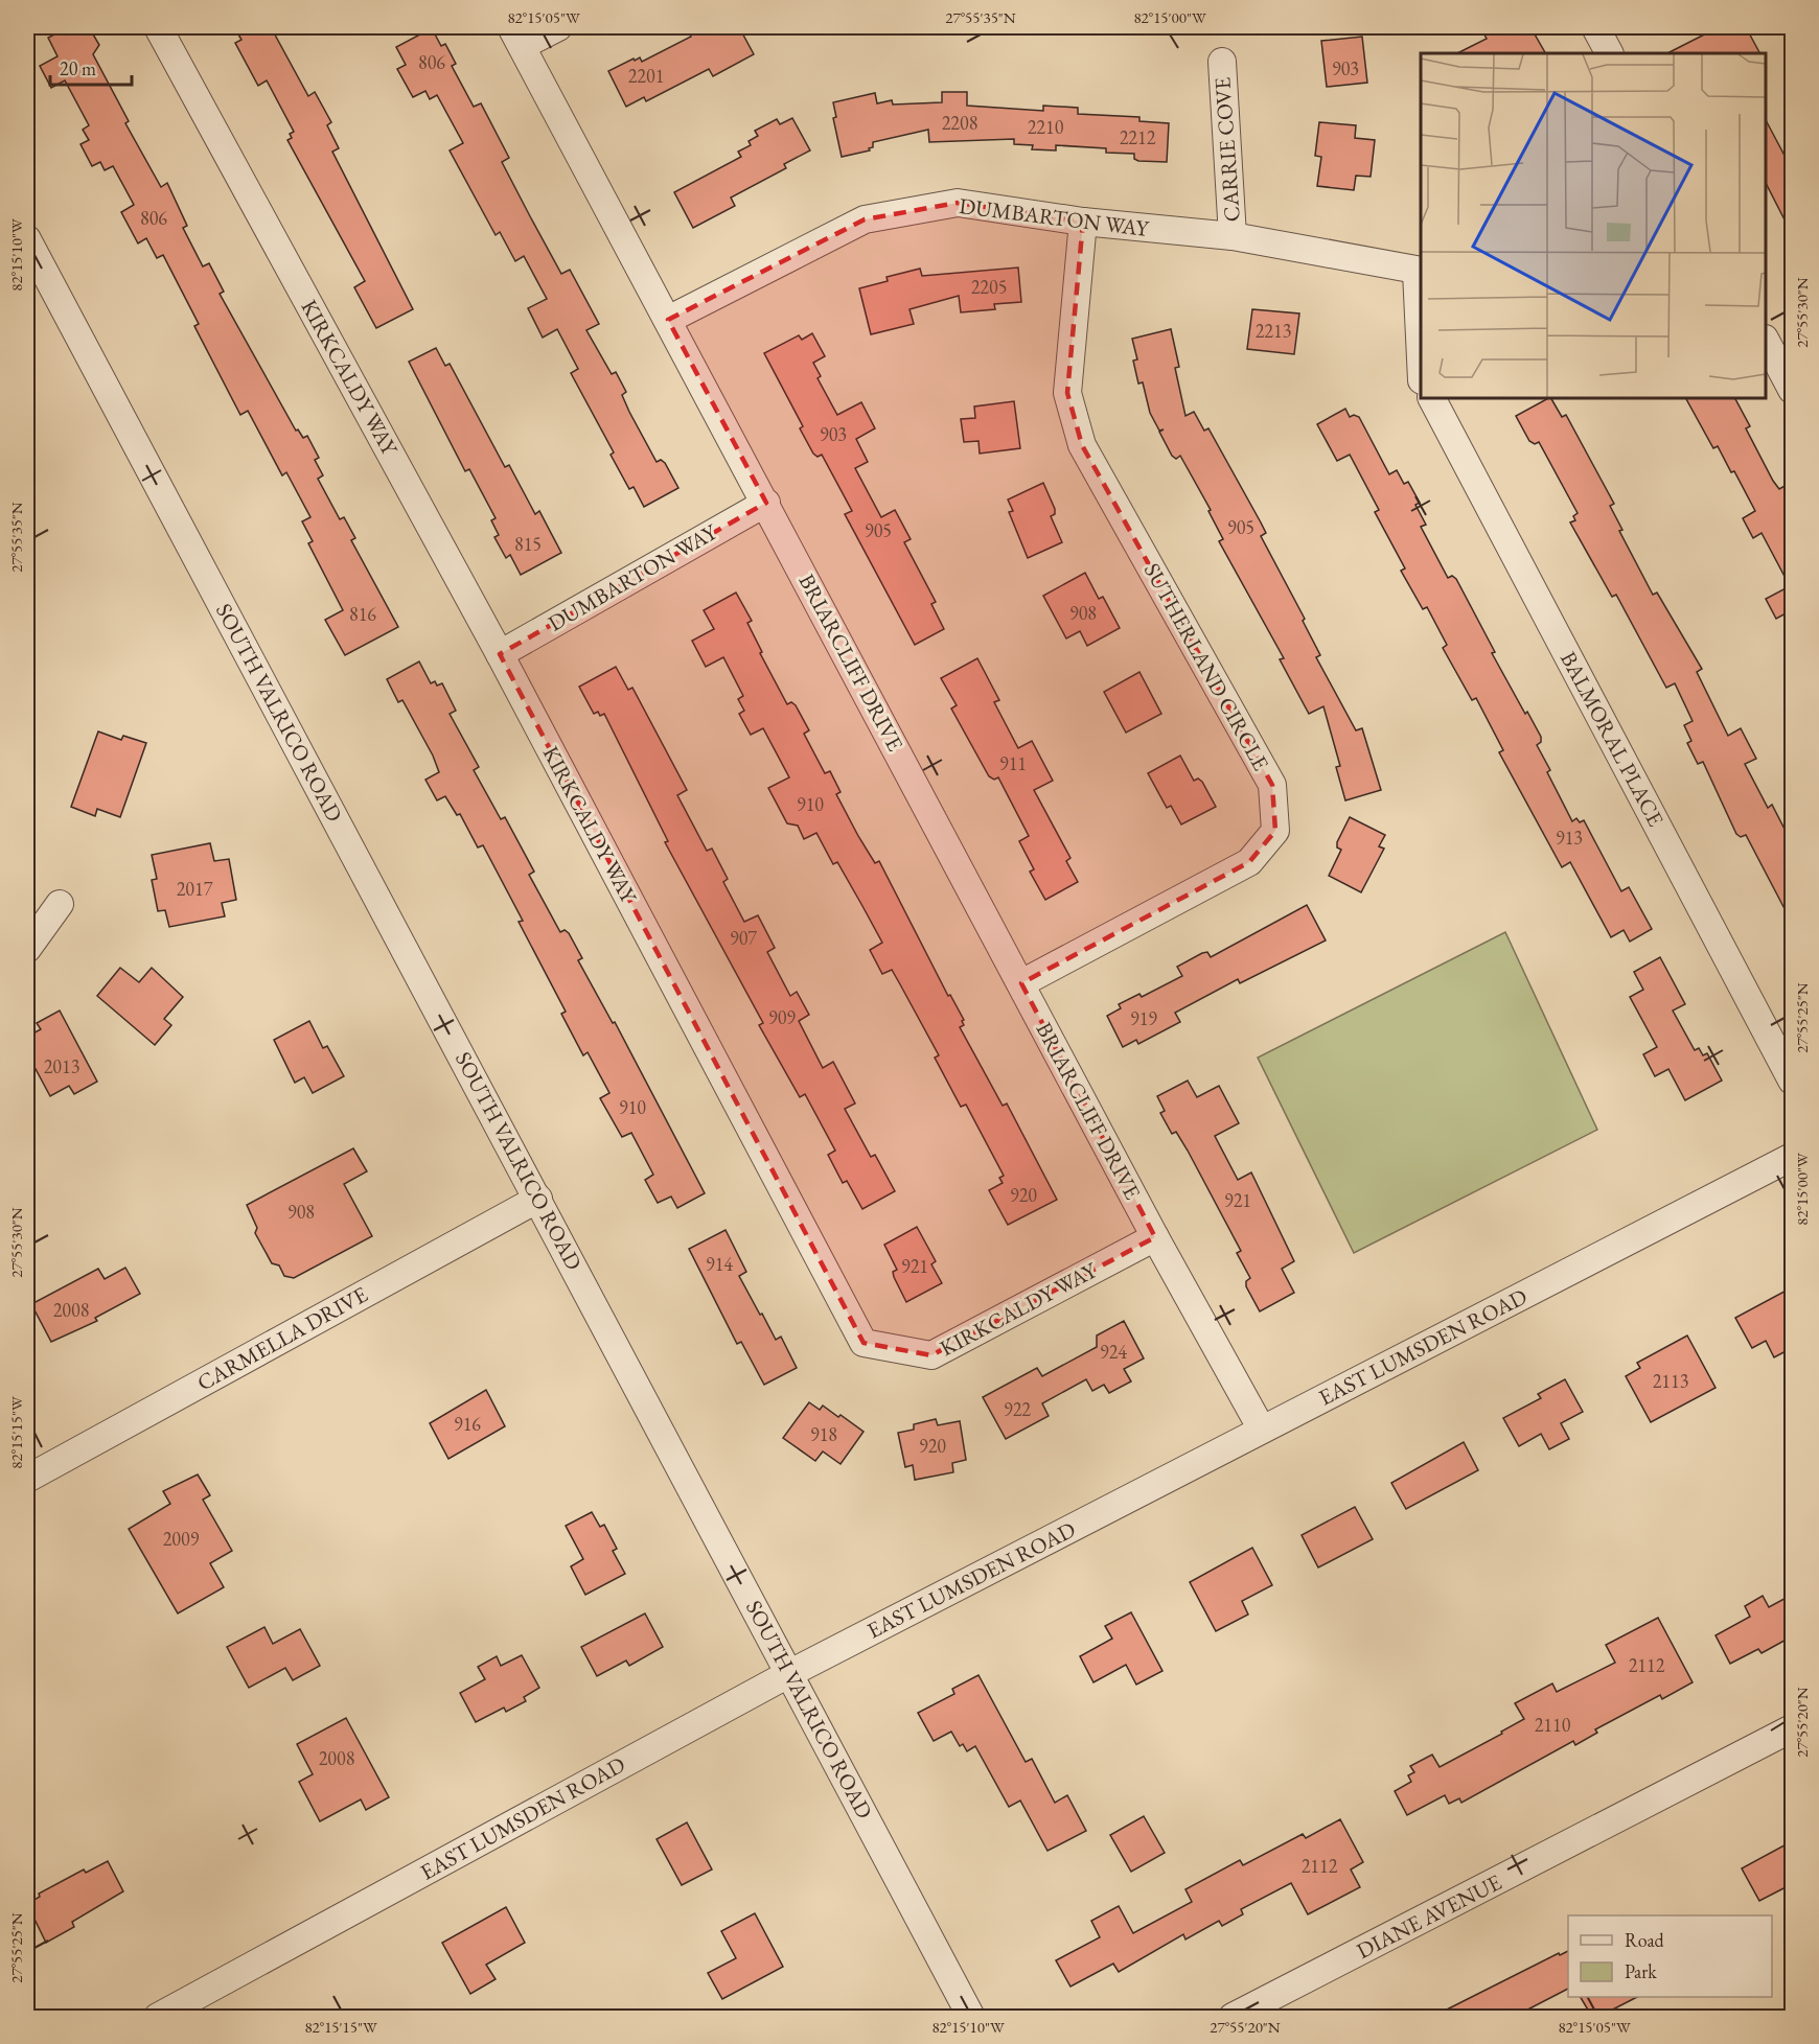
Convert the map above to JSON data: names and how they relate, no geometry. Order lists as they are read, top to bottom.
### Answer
{
  "streets": {
    "street": [
      "CARRIE COVE",
      "DUMBARTON WAY",
      "KIRKCALDY WAY",
      "BRIARCLIFF DRIVE",
      "SUTHERLAND CIRCLE",
      "SOUTH VALRICO ROAD",
      "BALMORAL PLACE",
      "CARMELLA DRIVE",
      "EAST LUMSDEN ROAD",
      "DIANE AVENUE"
    ]
  },
  "crossings": [
    ["CARRIE COVE", "DUMBARTON WAY"],
    ["DUMBARTON WAY", "KIRKCALDY WAY"],
    ["DUMBARTON WAY", "BRIARCLIFF DRIVE"],
    ["DUMBARTON WAY", "SUTHERLAND CIRCLE"],
    ["KIRKCALDY WAY", "BRIARCLIFF DRIVE"],
    ["BRIARCLIFF DRIVE", "SUTHERLAND CIRCLE"],
    ["BRIARCLIFF DRIVE", "EAST LUMSDEN ROAD"],
    ["SOUTH VALRICO ROAD", "CARMELLA DRIVE"],
    ["SOUTH VALRICO ROAD", "EAST LUMSDEN ROAD"]
  ],
  "house_numbers": [
    "806",
    "903",
    "2201",
    "2208",
    "2210",
    "2212",
    "806",
    "2205",
    "2213",
    "903",
    "905",
    "905",
    "815",
    "908",
    "816",
    "911",
    "910",
    "913",
    "2017",
    "907",
    "909",
    "919",
    "2013",
    "910",
    "920",
    "921",
    "908",
    "914",
    "921",
    "2008",
    "924",
    "2113",
    "922",
    "916",
    "918",
    "920",
    "2009",
    "2112",
    "2110",
    "2008",
    "2112"
  ],
  "legend": ["Road", "Park"],
  "scale_bar": "20 m",
  "coordinates": [
    "82°15'05\"W",
    "27°55'35\"N",
    "82°15'00\"W",
    "82°15'10\"W",
    "27°55'30\"N",
    "27°55'25\"N",
    "82°15'15\"W",
    "27°55'20\"N"
  ]
}
